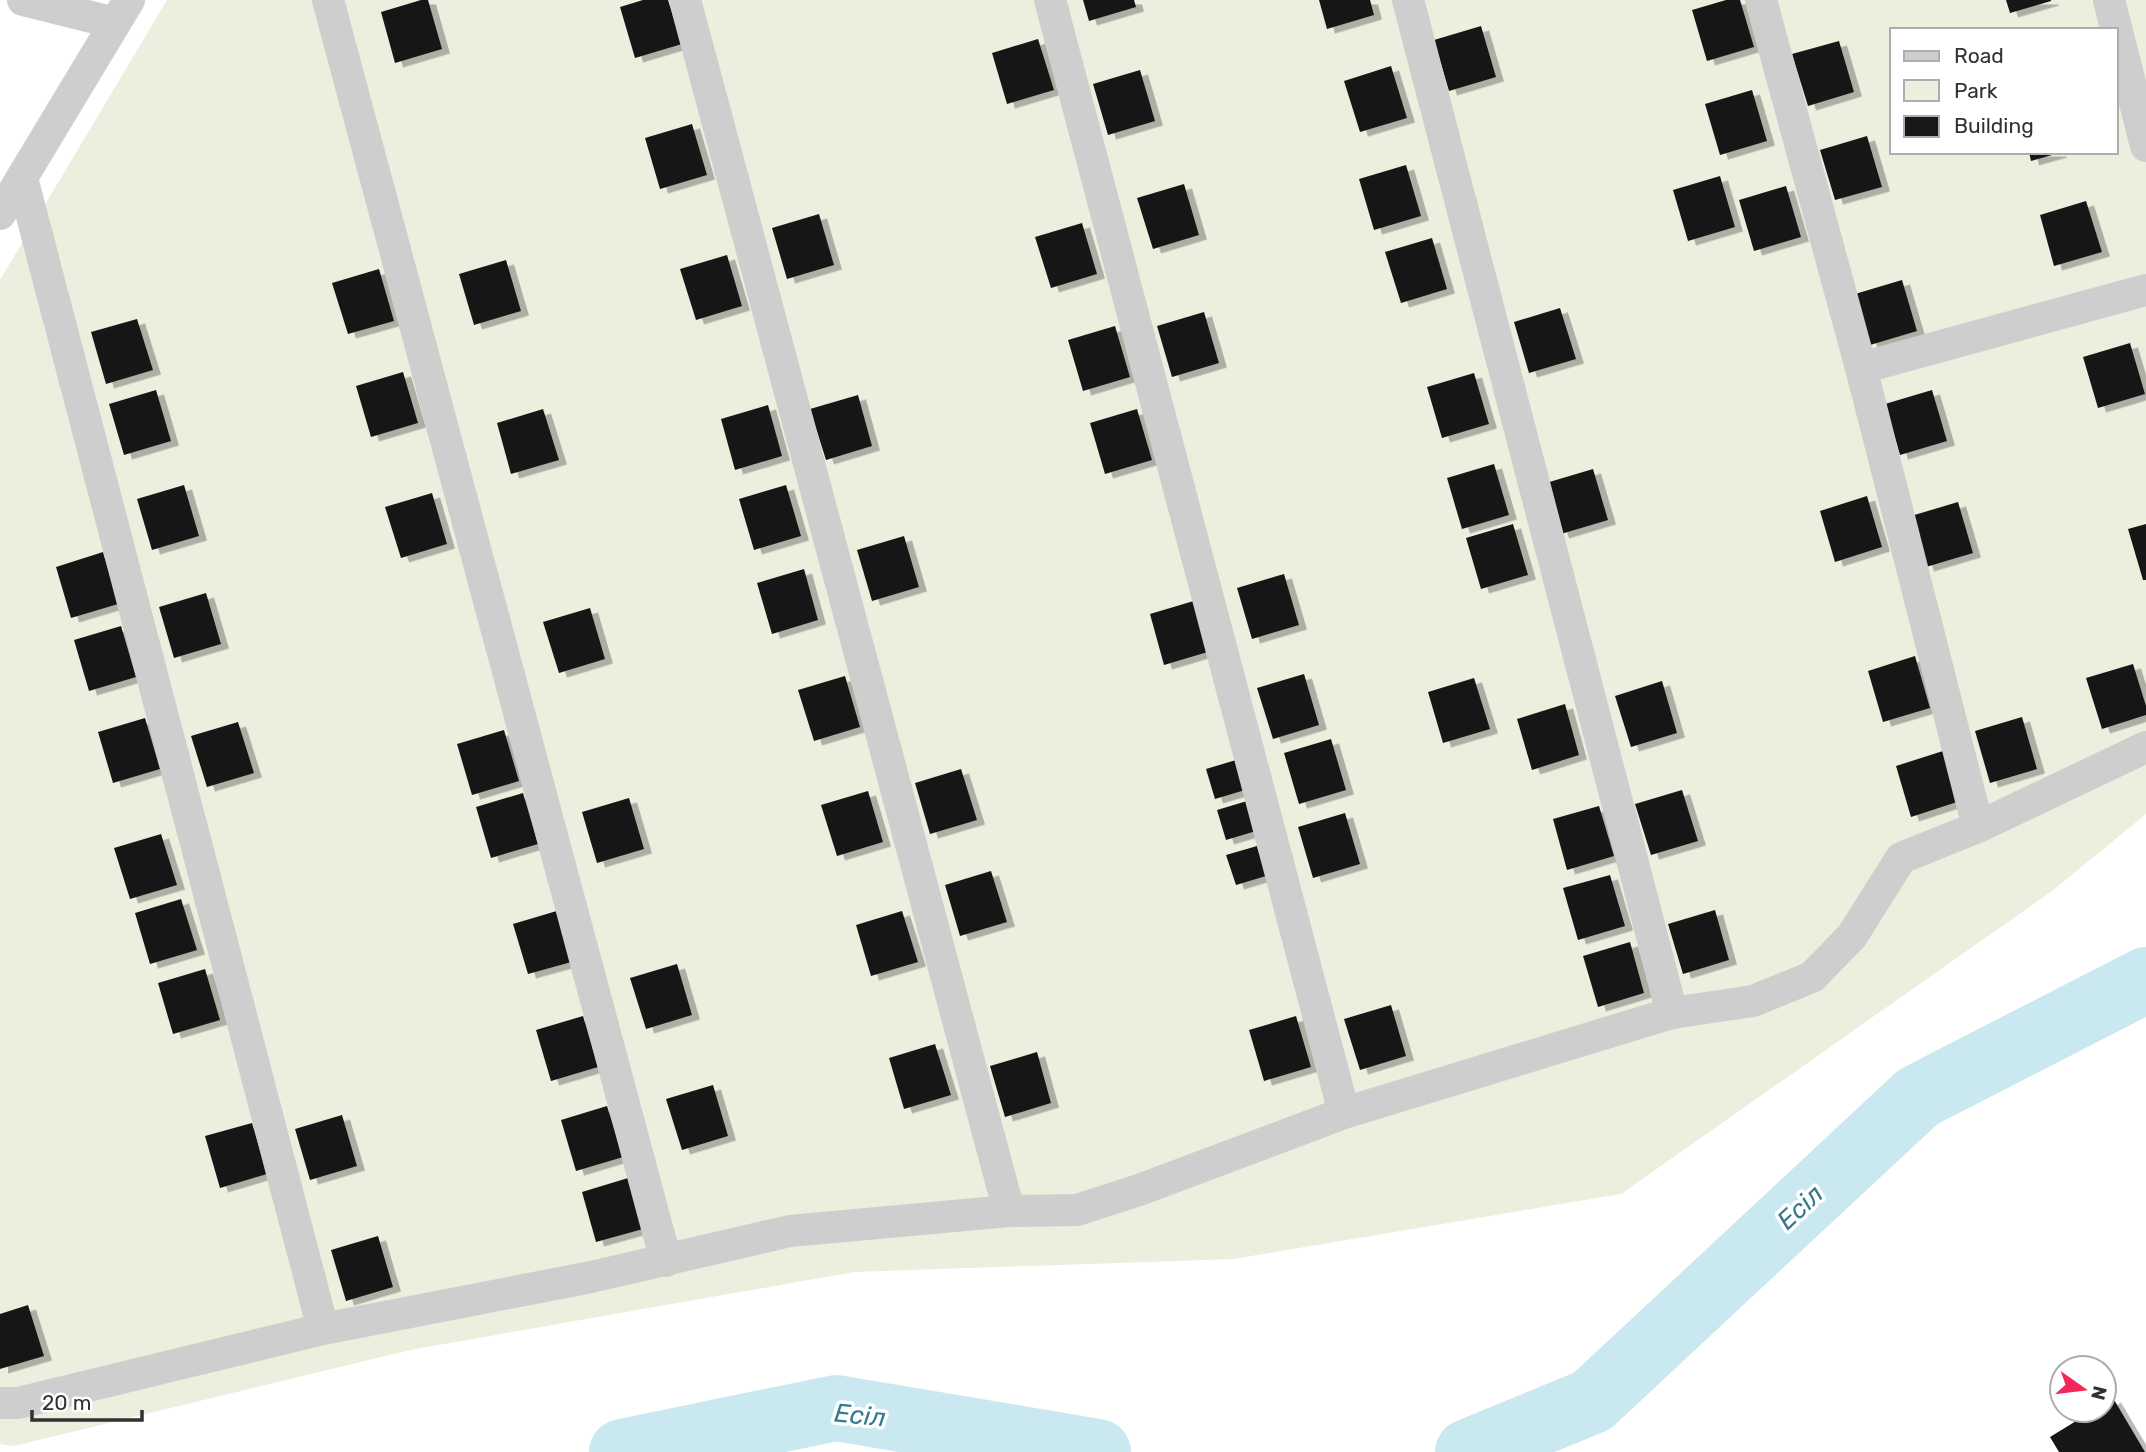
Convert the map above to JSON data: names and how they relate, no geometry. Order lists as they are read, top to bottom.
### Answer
{
  "water": ["Есіл"],
  "legend": ["Road", "Park", "Building"],
  "scale_bar": "20 m",
  "north": "right"
}
